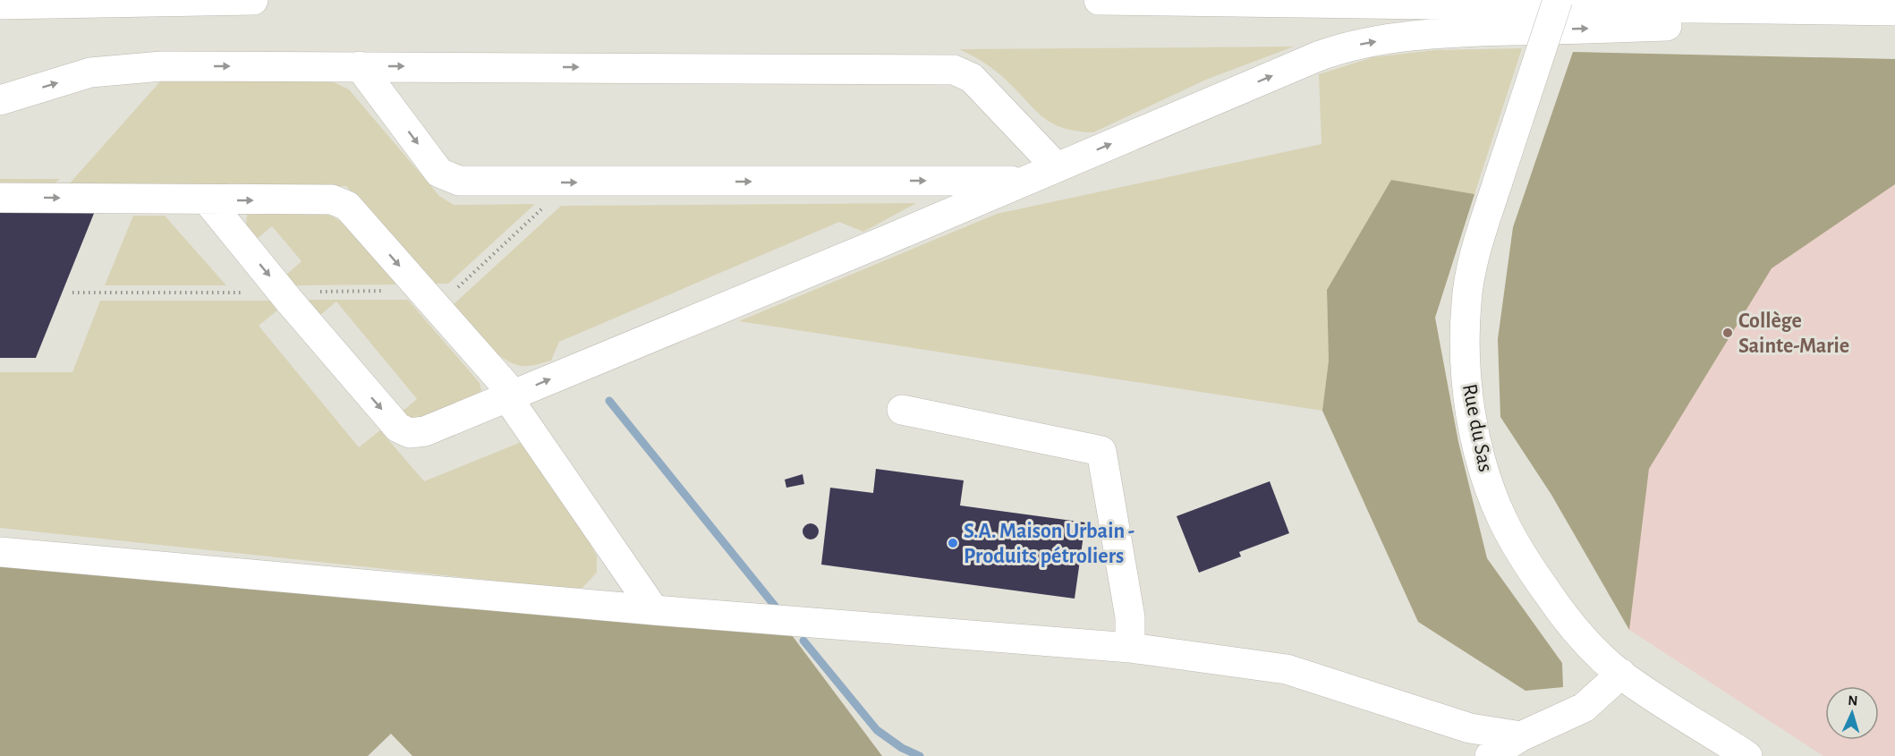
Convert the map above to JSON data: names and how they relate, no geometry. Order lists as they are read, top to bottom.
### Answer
{
  "streets": {
    "main road": ["Rue du Sas"]
  },
  "places": ["Collège Sainte-Marie", "S.A. Maison Urbain - Produits pétroliers"],
  "north": "top"
}
